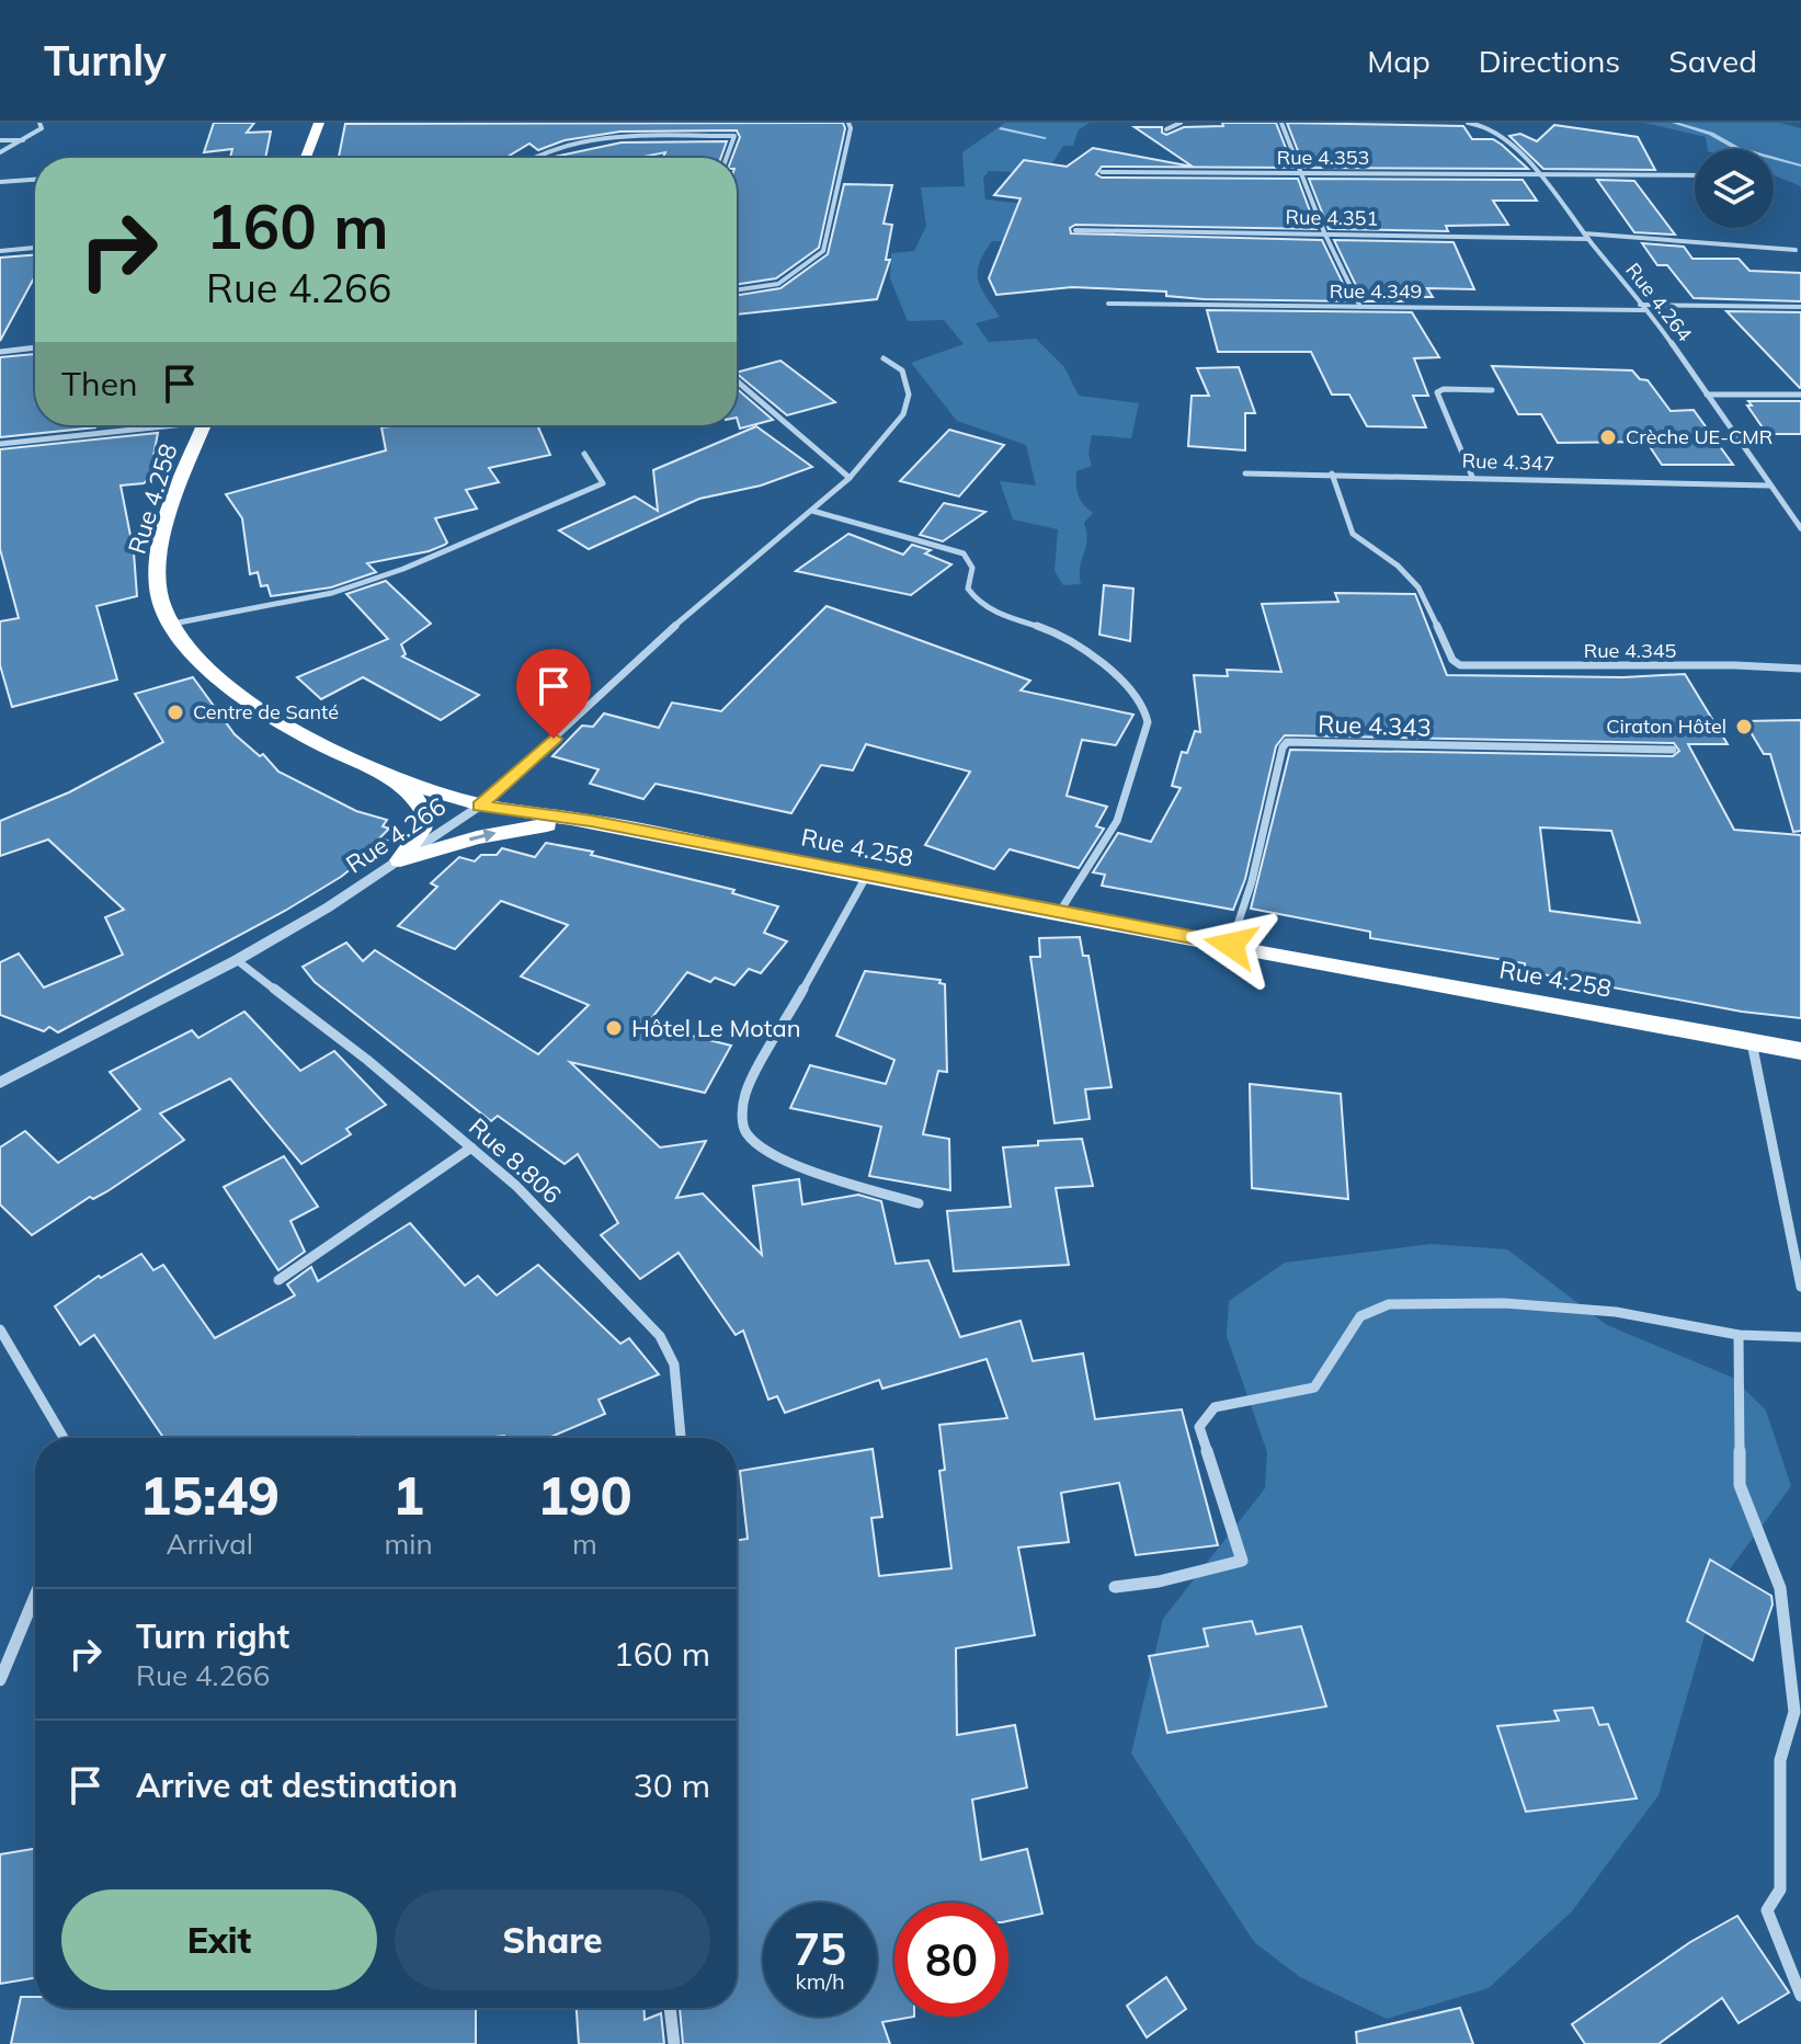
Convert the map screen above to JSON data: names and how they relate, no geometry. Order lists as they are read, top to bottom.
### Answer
{
  "streets": {
    "highway": ["Rue 4.258"],
    "street": [
      "Rue 4.353",
      "Rue 4.351",
      "Rue 4.349",
      "Rue 4.264",
      "Rue 4.347",
      "Rue 4.345",
      "Rue 4.343",
      "Rue 4.266",
      "Rue 8.806"
    ]
  },
  "crossings": [
    ["Rue 4.353", "Rue 4.264"],
    ["Rue 4.351", "Rue 4.264"],
    ["Rue 4.349", "Rue 4.264"],
    ["Rue 4.264", "Rue 4.347"],
    ["Rue 4.347", "Rue 4.345"],
    ["Rue 4.258", "Rue 4.343"],
    ["Rue 4.258", "Rue 4.266"],
    ["Rue 4.266", "Rue 8.806"]
  ],
  "places": [
    "Crèche UE-CMR",
    "Centre de Santé",
    "Ciraton Hôtel",
    "Hôtel Le Motan"
  ],
  "page": {
    "header": "Turnly",
    "nav": ["Map", "Directions", "Saved"],
    "turn": ["160 m", "Rue 4.266"],
    "then": "Then",
    "eta": [
      "15:49",
      "Arrival",
      "1",
      "min",
      "190",
      "m"
    ],
    "list": [
      {
        "name": "Turn right",
        "note": "Rue 4.266",
        "value": "160 m"
      },
      {
        "name": "Arrive at destination",
        "value": "30 m"
      }
    ],
    "buttons": ["Exit", "Share"],
    "speed": "75 km/h",
    "limit": "80"
  }
}
